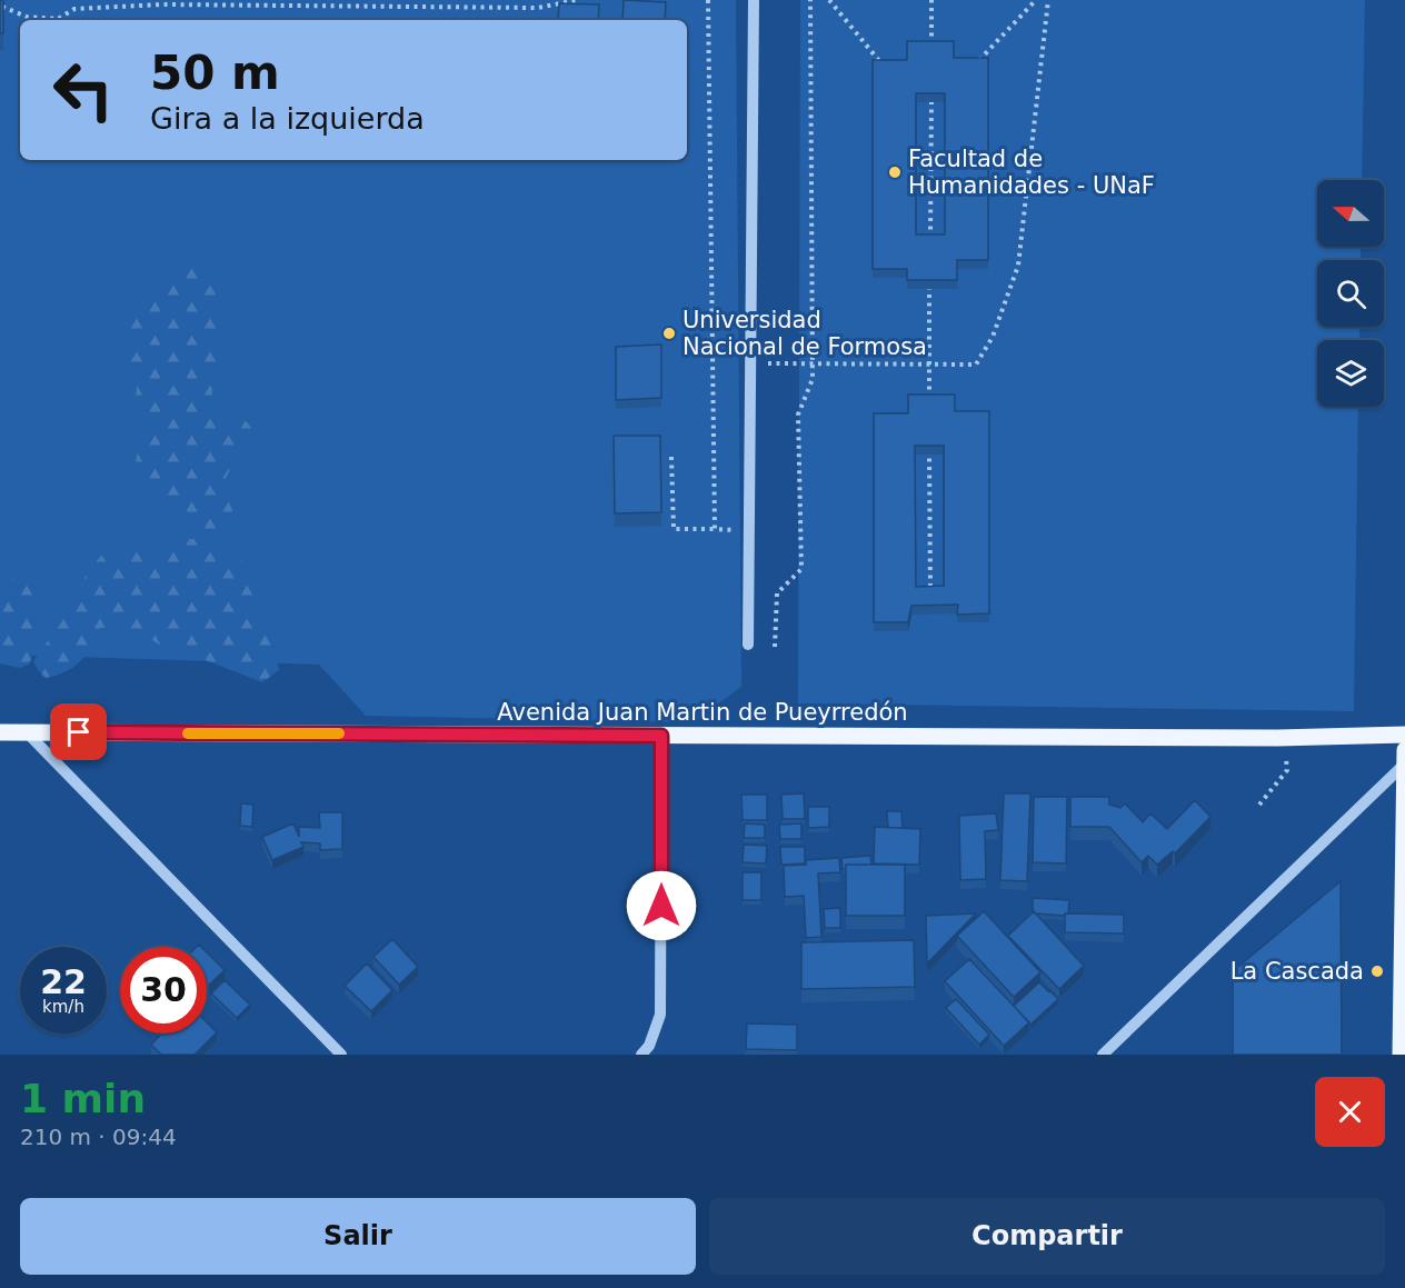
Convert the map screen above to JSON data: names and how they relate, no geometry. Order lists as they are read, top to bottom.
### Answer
{
  "streets": {
    "main road": ["Avenida Juan Martin de Pueyrredón"]
  },
  "places": ["Facultad de Humanidades - UNaF", "Universidad Nacional de Formosa", "La Cascada"],
  "north": "left",
  "page": {
    "turn": ["50 m", "Gira a la izquierda"],
    "speed": "22 km/h",
    "limit": "30",
    "heading": ["1 min", "210 m · 09:44"],
    "buttons": ["Salir", "Compartir"]
  }
}
